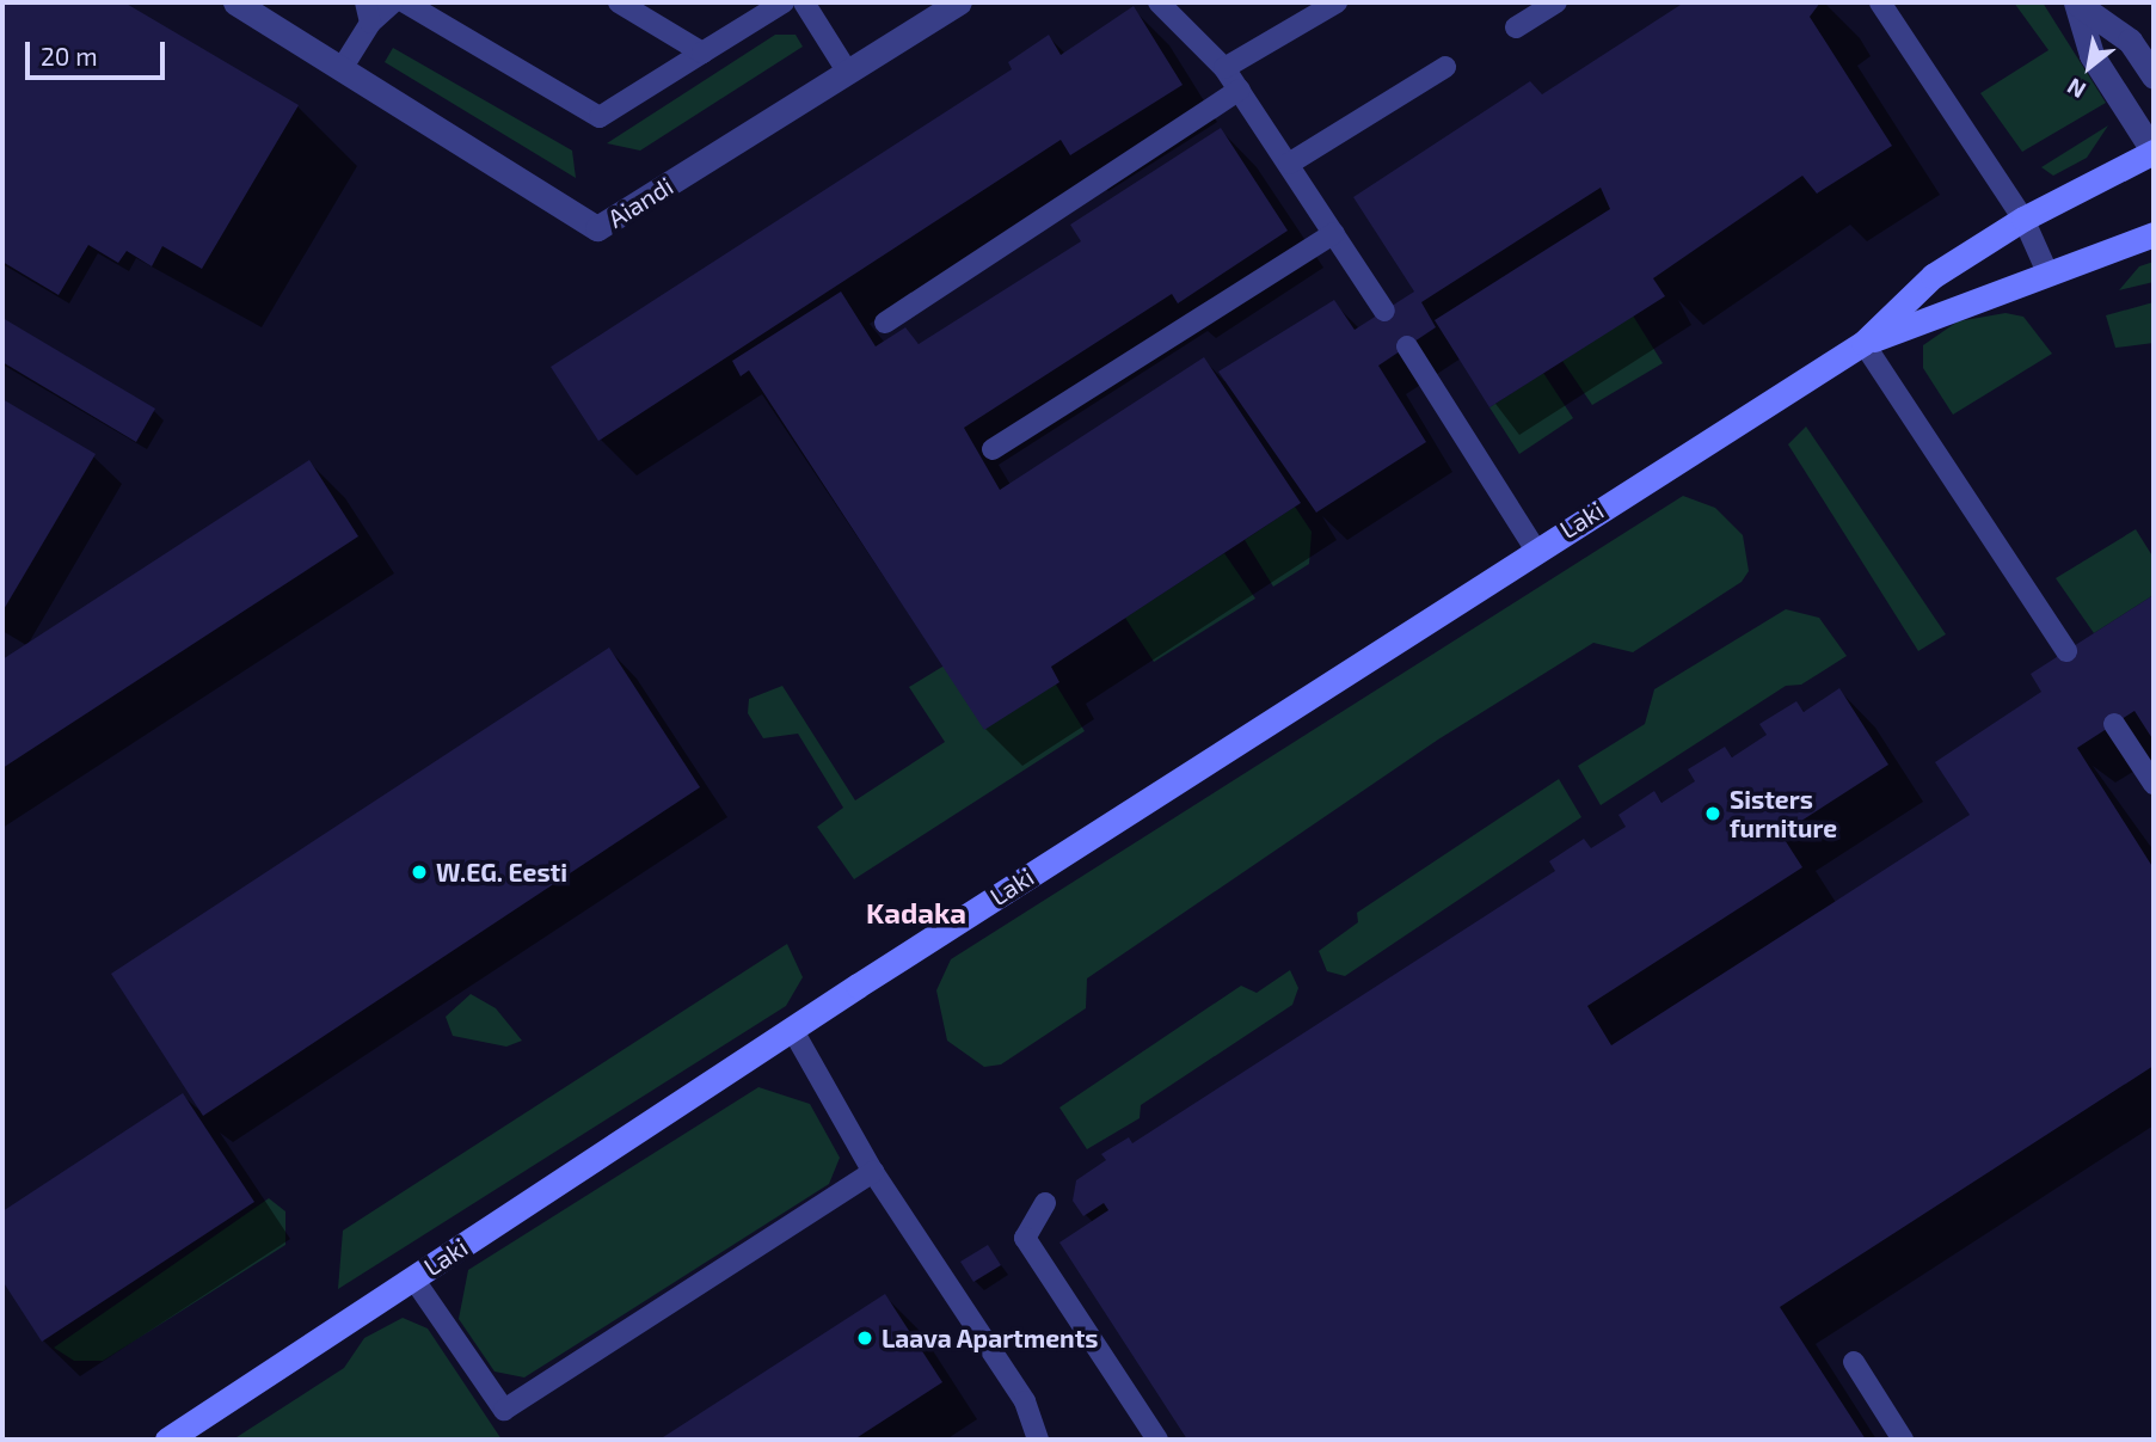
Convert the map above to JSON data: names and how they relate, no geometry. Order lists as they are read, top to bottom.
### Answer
{
  "streets": {
    "street": ["Aiandi", "Laki"]
  },
  "districts": ["Kadaka"],
  "places": ["Sisters furniture", "W.EG. Eesti", "Laava Apartments"],
  "scale_bar": "20 m",
  "north": "bottom left"
}
